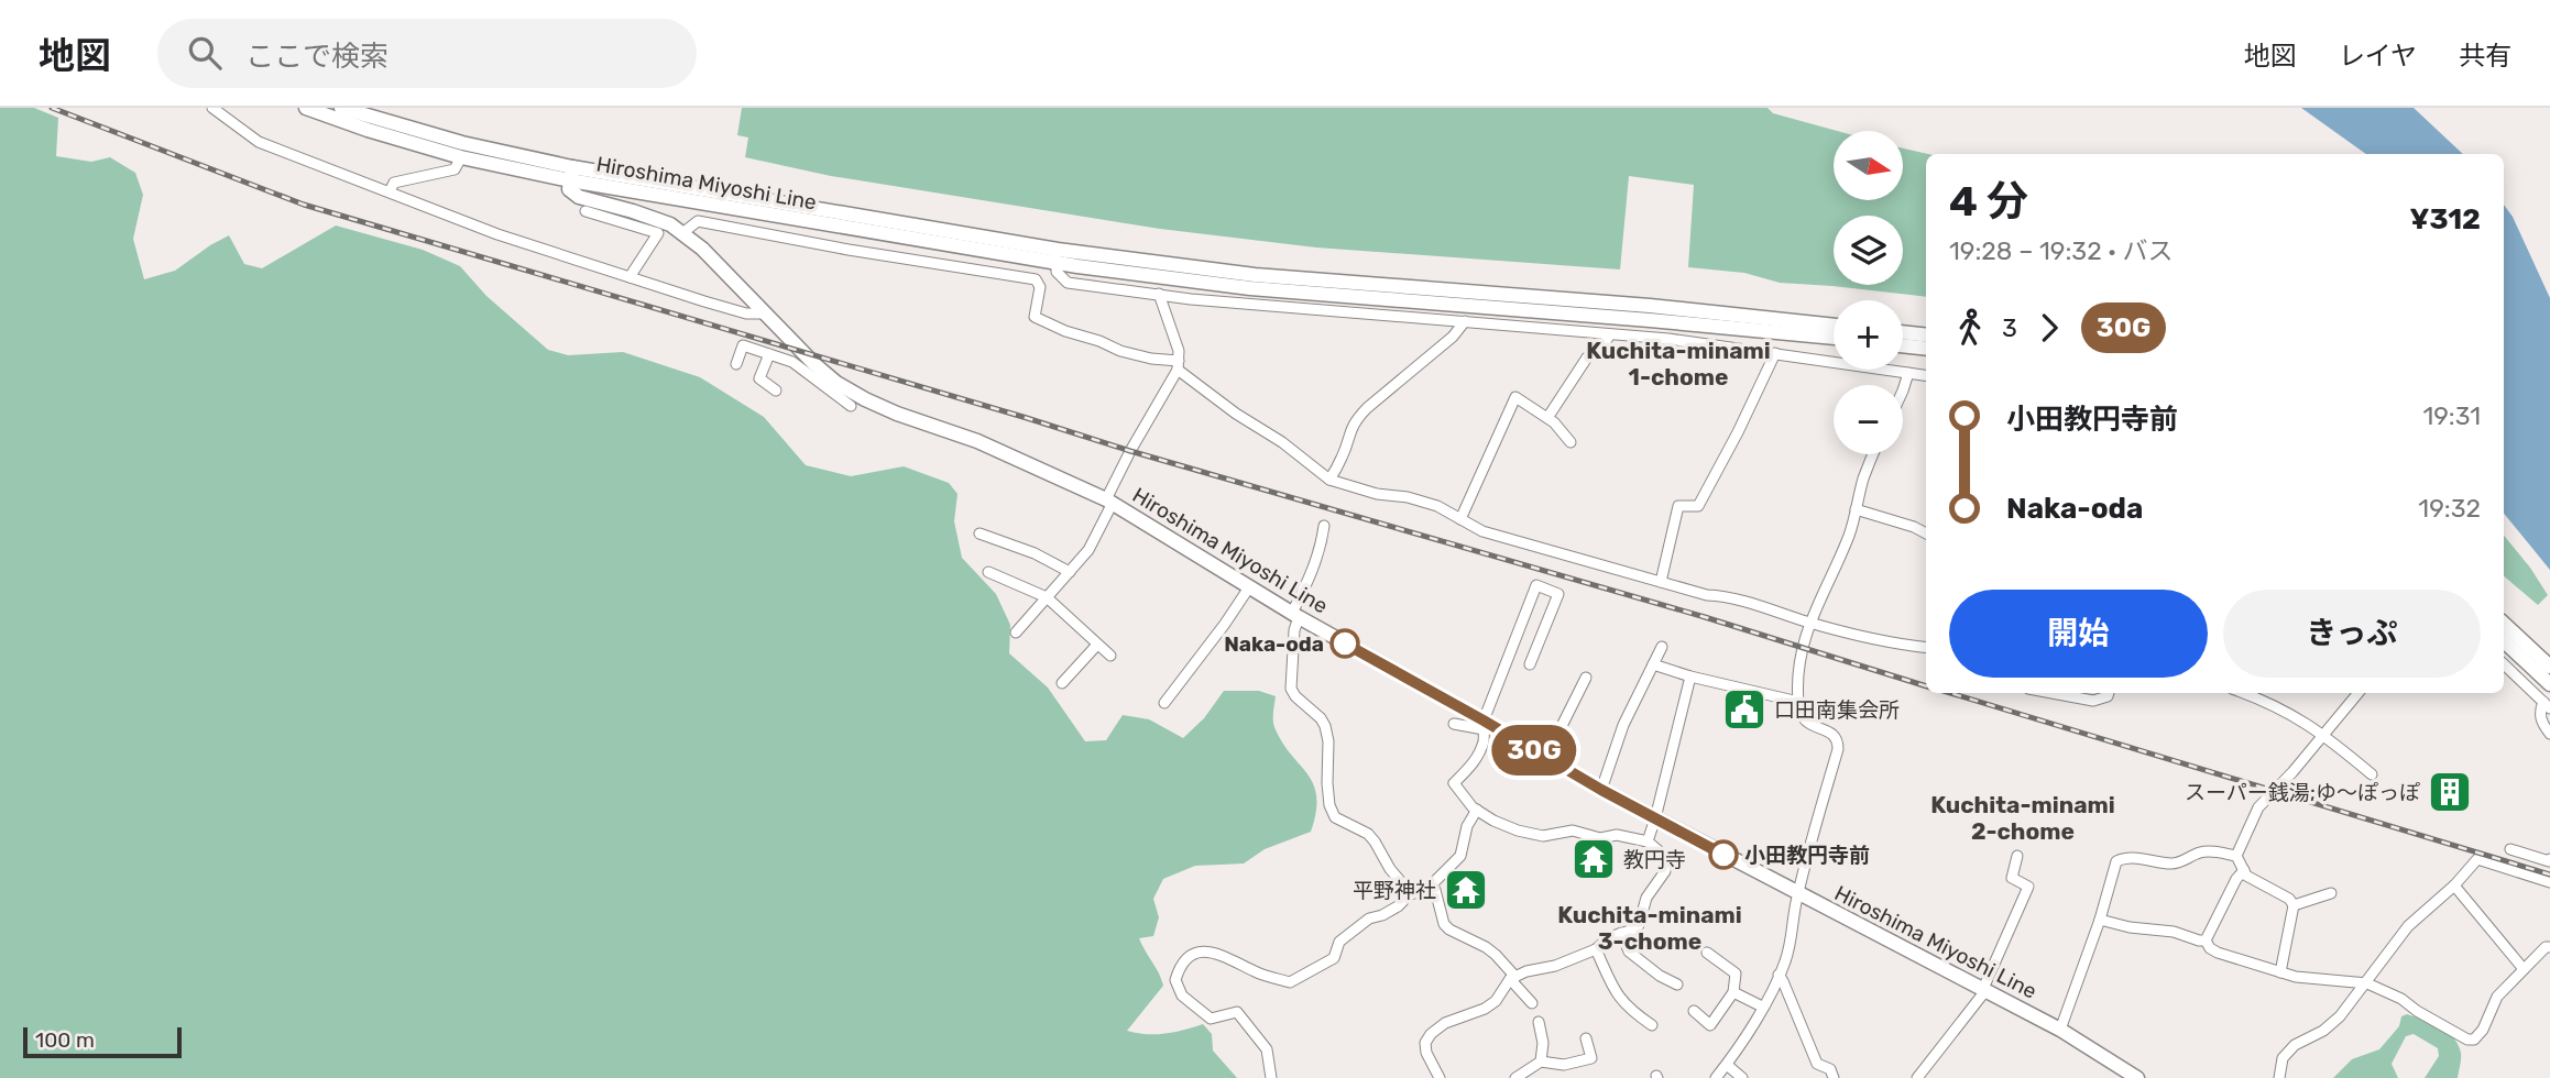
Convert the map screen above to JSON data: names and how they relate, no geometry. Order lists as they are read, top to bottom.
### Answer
{
  "streets": {
    "main road": ["Hiroshima Miyoshi Line"]
  },
  "districts": ["Kuchita-minami 1-chome", "Kuchita-minami 2-chome", "Kuchita-minami 3-chome"],
  "places": {
    "other": ["Naka-oda", "小田教円寺前"],
    "public building": ["口田南集会所"],
    "building": ["スーパー銭湯;ゆ～ぽっぽ"],
    "temple": ["教円寺", "平野神社"]
  },
  "lines": ["bus line 30G"],
  "scale_bar": "100 m",
  "north": "right",
  "page": {
    "header": "地図",
    "search": "ここで検索",
    "nav": ["地図", "レイヤ", "共有"],
    "on_map": "30G",
    "map_buttons": ["+", "−"],
    "heading": ["4 分", "19:28 – 19:32 · バス", "¥312"],
    "legs": ["3", "30G"],
    "list": [
      {
        "name": "小田教円寺前",
        "value": "19:31"
      },
      {
        "name": "Naka-oda",
        "value": "19:32"
      }
    ],
    "buttons": ["開始", "きっぷ"],
    "scale": "100 m"
  }
}
